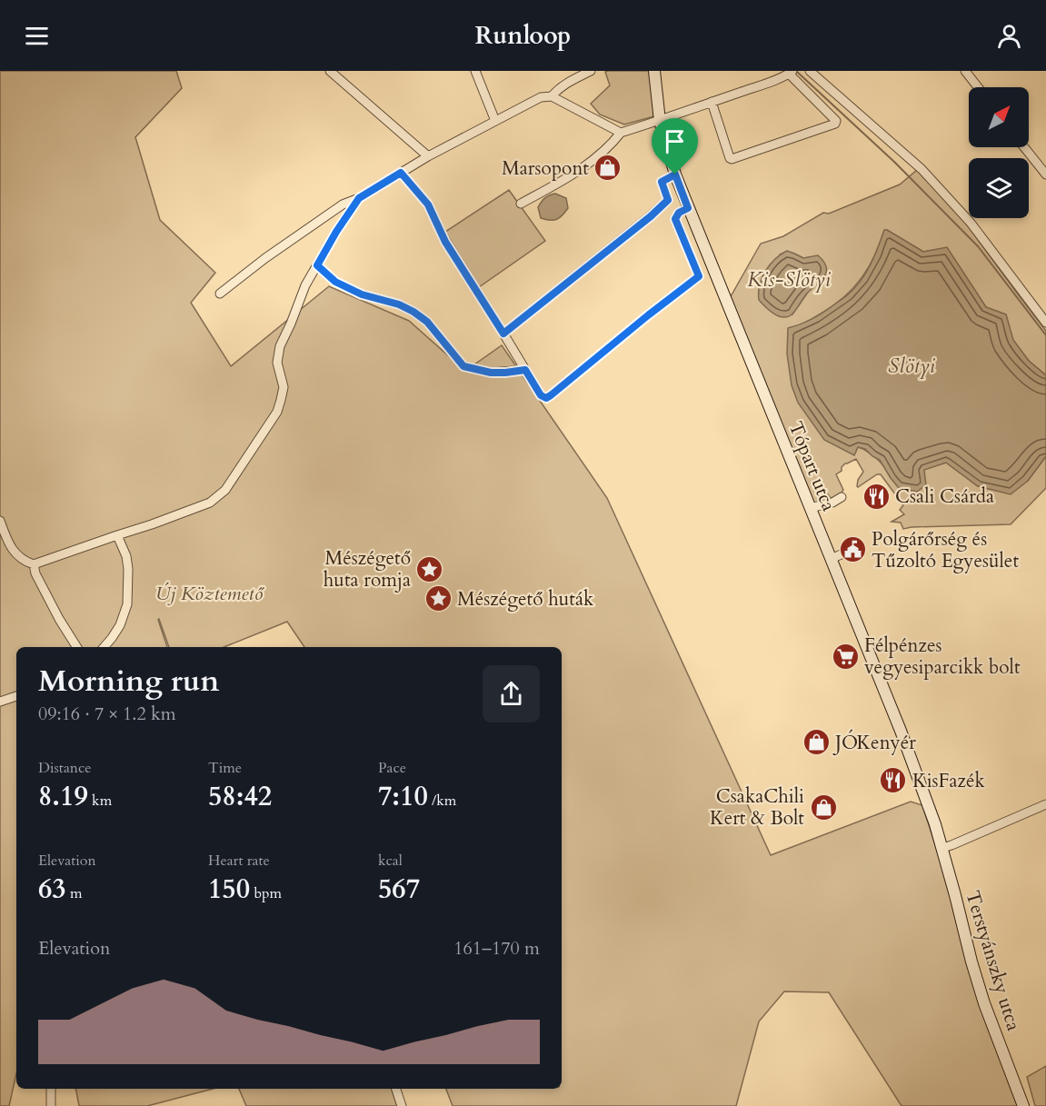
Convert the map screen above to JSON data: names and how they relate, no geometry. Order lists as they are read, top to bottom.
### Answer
{
  "streets": {
    "main road": ["Tópart utca", "Terstyánszky utca"]
  },
  "crossings": [
    ["Tópart utca", "Terstyánszky utca"]
  ],
  "water": ["Kis-Slötyi", "Slötyi"],
  "parks": ["Új Köztemető"],
  "places": {
    "shop": ["Marsopont", "JÓKenyér", "CsakaChili Kert & Bolt"],
    "restaurant": ["Csali Csárda", "KisFazék"],
    "public building": ["Polgárőrség és Tűzoltó Egyesület"],
    "place": ["Mészégető huta romja", "Mészégető huták"],
    "supermarket": ["Félpénzes vegyesiparcikk bolt"]
  },
  "north": "top right",
  "page": {
    "header": "Runloop",
    "heading": ["Morning run", "09:16 · 7 × 1.2 km"],
    "stats": [
      ["Distance", "8.19 km"],
      ["Time", "58:42"],
      ["Pace", "7:10 /km"],
      ["Elevation", "63 m"],
      ["Heart rate", "150 bpm"],
      ["kcal", "567"]
    ],
    "chart": ["Elevation", "161–170 m"]
  }
}
